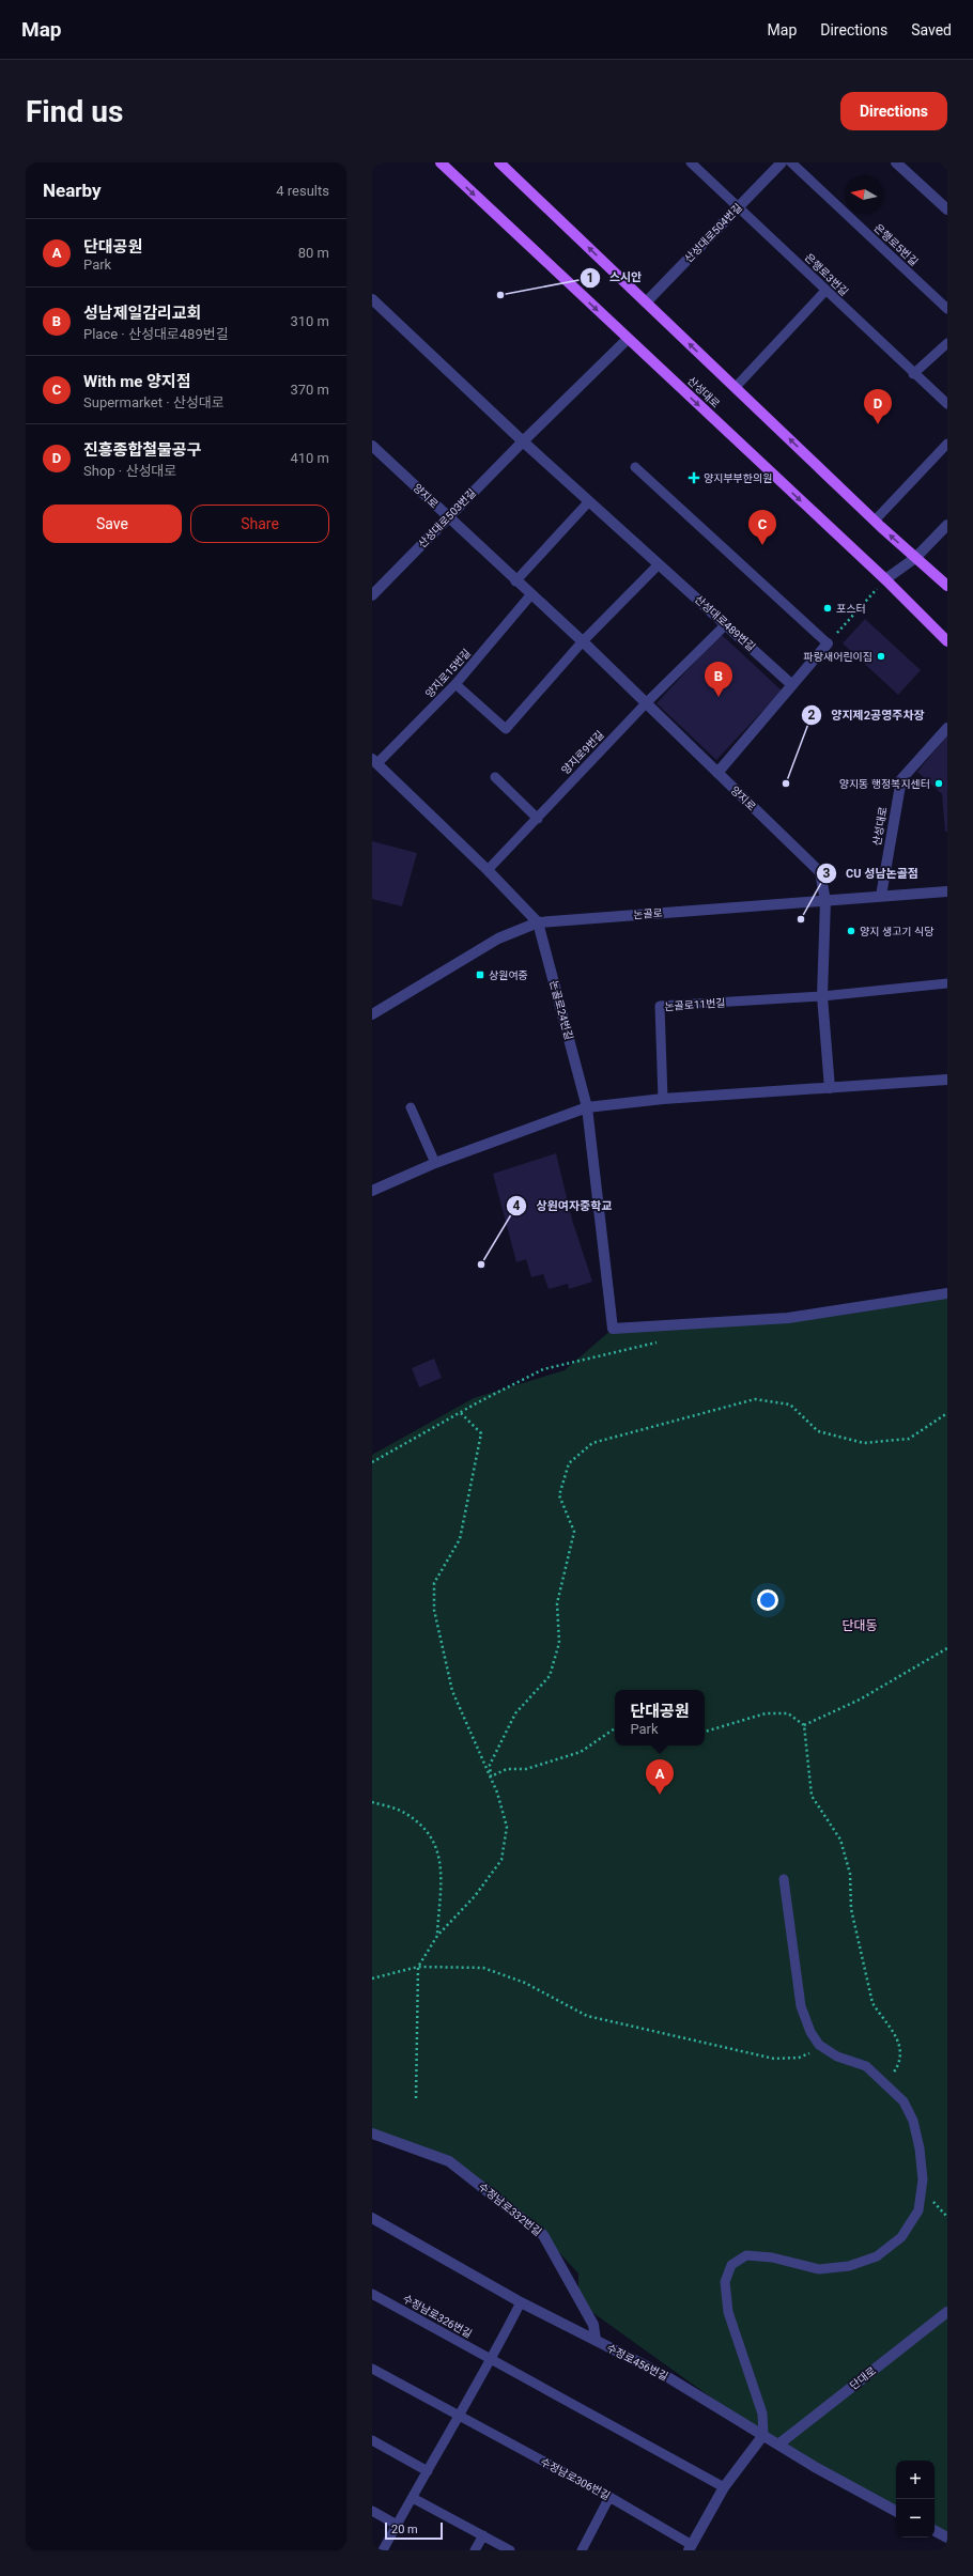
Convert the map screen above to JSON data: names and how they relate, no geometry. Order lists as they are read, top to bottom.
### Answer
{
  "streets": {
    "main road": ["산성대로"],
    "street": [
      "산성대로504번길",
      "양지로",
      "산성대로503번길",
      "산성대로489번길",
      "논골로",
      "논골로24번길",
      "수정남로332번길",
      "수정로456번길",
      "단대로",
      "수정남로306번길"
    ],
    "lane": [
      "은행로5번길",
      "은행로3번길",
      "양지로15번길",
      "양지로9번길",
      "논골로11번길",
      "수정남로326번길"
    ]
  },
  "crossings": [
    ["산성대로504번길", "은행로3번길"],
    ["산성대로", "산성대로503번길"],
    ["산성대로", "논골로"],
    ["양지로", "산성대로503번길"],
    ["양지로", "양지로15번길"],
    ["양지로", "양지로9번길"],
    ["양지로", "논골로"],
    ["양지로15번길", "논골로24번길"],
    ["양지로9번길", "논골로24번길"],
    ["논골로", "논골로24번길"],
    ["수정남로332번길", "수정로456번길"],
    ["수정로456번길", "단대로"],
    ["수정로456번길", "수정남로306번길"]
  ],
  "districts": ["단대동"],
  "places": {
    "other": [
      "스시안",
      "포스터",
      "파랑새어린이집",
      "양지제2공영주차장",
      "양지동 행정복지센터",
      "CU 성남논골점",
      "양지 생고기 식당",
      "상원여자중학교"
    ],
    "health": ["양지부부한의원"],
    "transit": ["상원여중"]
  },
  "scale_bar": "20 m",
  "north": "left",
  "page": {
    "header": "Map",
    "nav": ["Map", "Directions", "Saved"],
    "buttons": [
      "Directions",
      ["Save", "Share"]
    ],
    "title": "Find us",
    "heading": ["Nearby", "4 results"],
    "list": [
      {
        "mark": "A",
        "name": "단대공원",
        "note": "Park",
        "value": "80 m"
      },
      {
        "mark": "B",
        "name": "성남제일감리교회",
        "note": "Place · 산성대로489번길",
        "value": "310 m"
      },
      {
        "mark": "C",
        "name": "With me 양지점",
        "note": "Supermarket · 산성대로",
        "value": "370 m"
      },
      {
        "mark": "D",
        "name": "진흥종합철물공구",
        "note": "Shop · 산성대로",
        "value": "410 m"
      }
    ],
    "pins": [
      "D",
      "C",
      "B",
      "A"
    ],
    "popup": ["단대공원", "Park"],
    "map_buttons": ["+", "−"],
    "scale": "20 m"
  }
}
